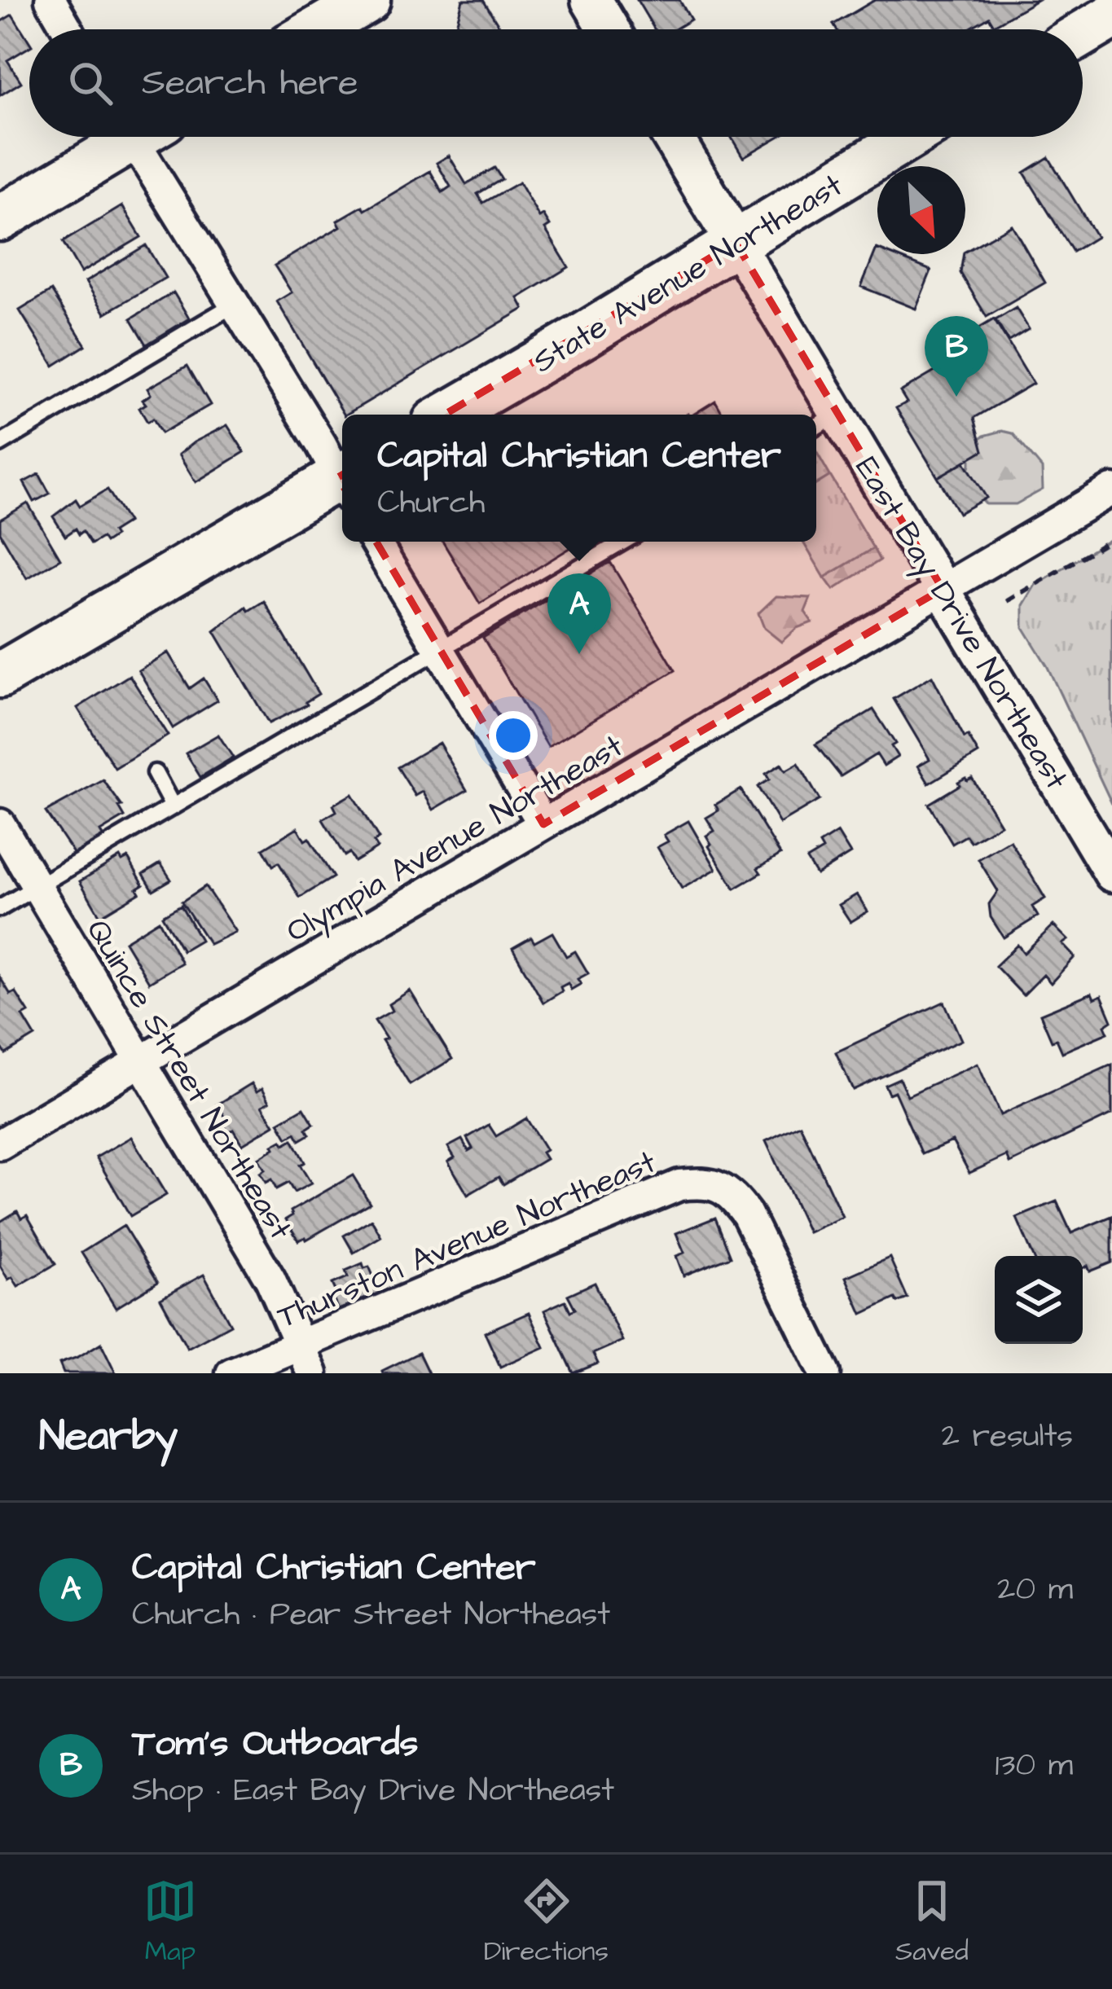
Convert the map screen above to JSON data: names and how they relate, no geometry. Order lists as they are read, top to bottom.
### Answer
{
  "streets": {
    "main road": ["State Avenue Northeast", "East Bay Drive Northeast"],
    "street": ["Olympia Avenue Northeast", "Quince Street Northeast", "Thurston Avenue Northeast"]
  },
  "crossings": [
    ["State Avenue Northeast", "East Bay Drive Northeast"],
    ["East Bay Drive Northeast", "Olympia Avenue Northeast"],
    ["Olympia Avenue Northeast", "Quince Street Northeast"],
    ["Quince Street Northeast", "Thurston Avenue Northeast"]
  ],
  "north": "bottom right",
  "page": {
    "search": "Search here",
    "pins": ["B", "A"],
    "popup": ["Capital Christian Center", "Church"],
    "heading": ["Nearby", "2 results"],
    "list": [
      {
        "mark": "A",
        "name": "Capital Christian Center",
        "note": "Church · Pear Street Northeast",
        "value": "20 m"
      },
      {
        "mark": "B",
        "name": "Tom's Outboards",
        "note": "Shop · East Bay Drive Northeast",
        "value": "130 m"
      }
    ],
    "nav": ["Map", "Directions", "Saved"]
  }
}
